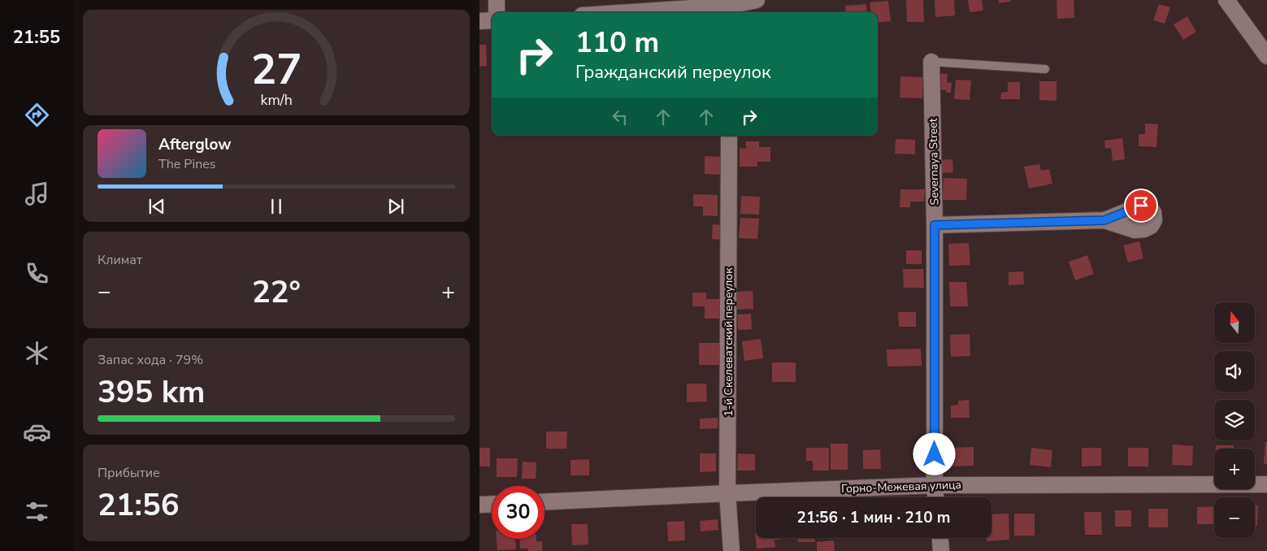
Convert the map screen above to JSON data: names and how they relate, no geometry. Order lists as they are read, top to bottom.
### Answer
{
  "streets": {
    "street": ["Severnaya Street", "1-й Скелеватский переулок", "Горно-Межевая улица"]
  },
  "crossings": [
    ["Severnaya Street", "Горно-Межевая улица"],
    ["1-й Скелеватский переулок", "Горно-Межевая улица"]
  ],
  "north": "top",
  "page": {
    "tabs": "21:55",
    "turn": ["110 m", "Гражданский переулок"],
    "song": ["Afterglow", "The Pines"],
    "tile": [
      "Климат",
      ["Запас хода · 79%", "395 km"],
      ["Прибытие", "21:56"]
    ],
    "heat": ["−", "22°", "+"],
    "map_buttons": ["+", "−"],
    "limit": "30",
    "trip": "21:56 · 1 мин · 210 m",
    "gauge": ["27", "km/h"]
  }
}
